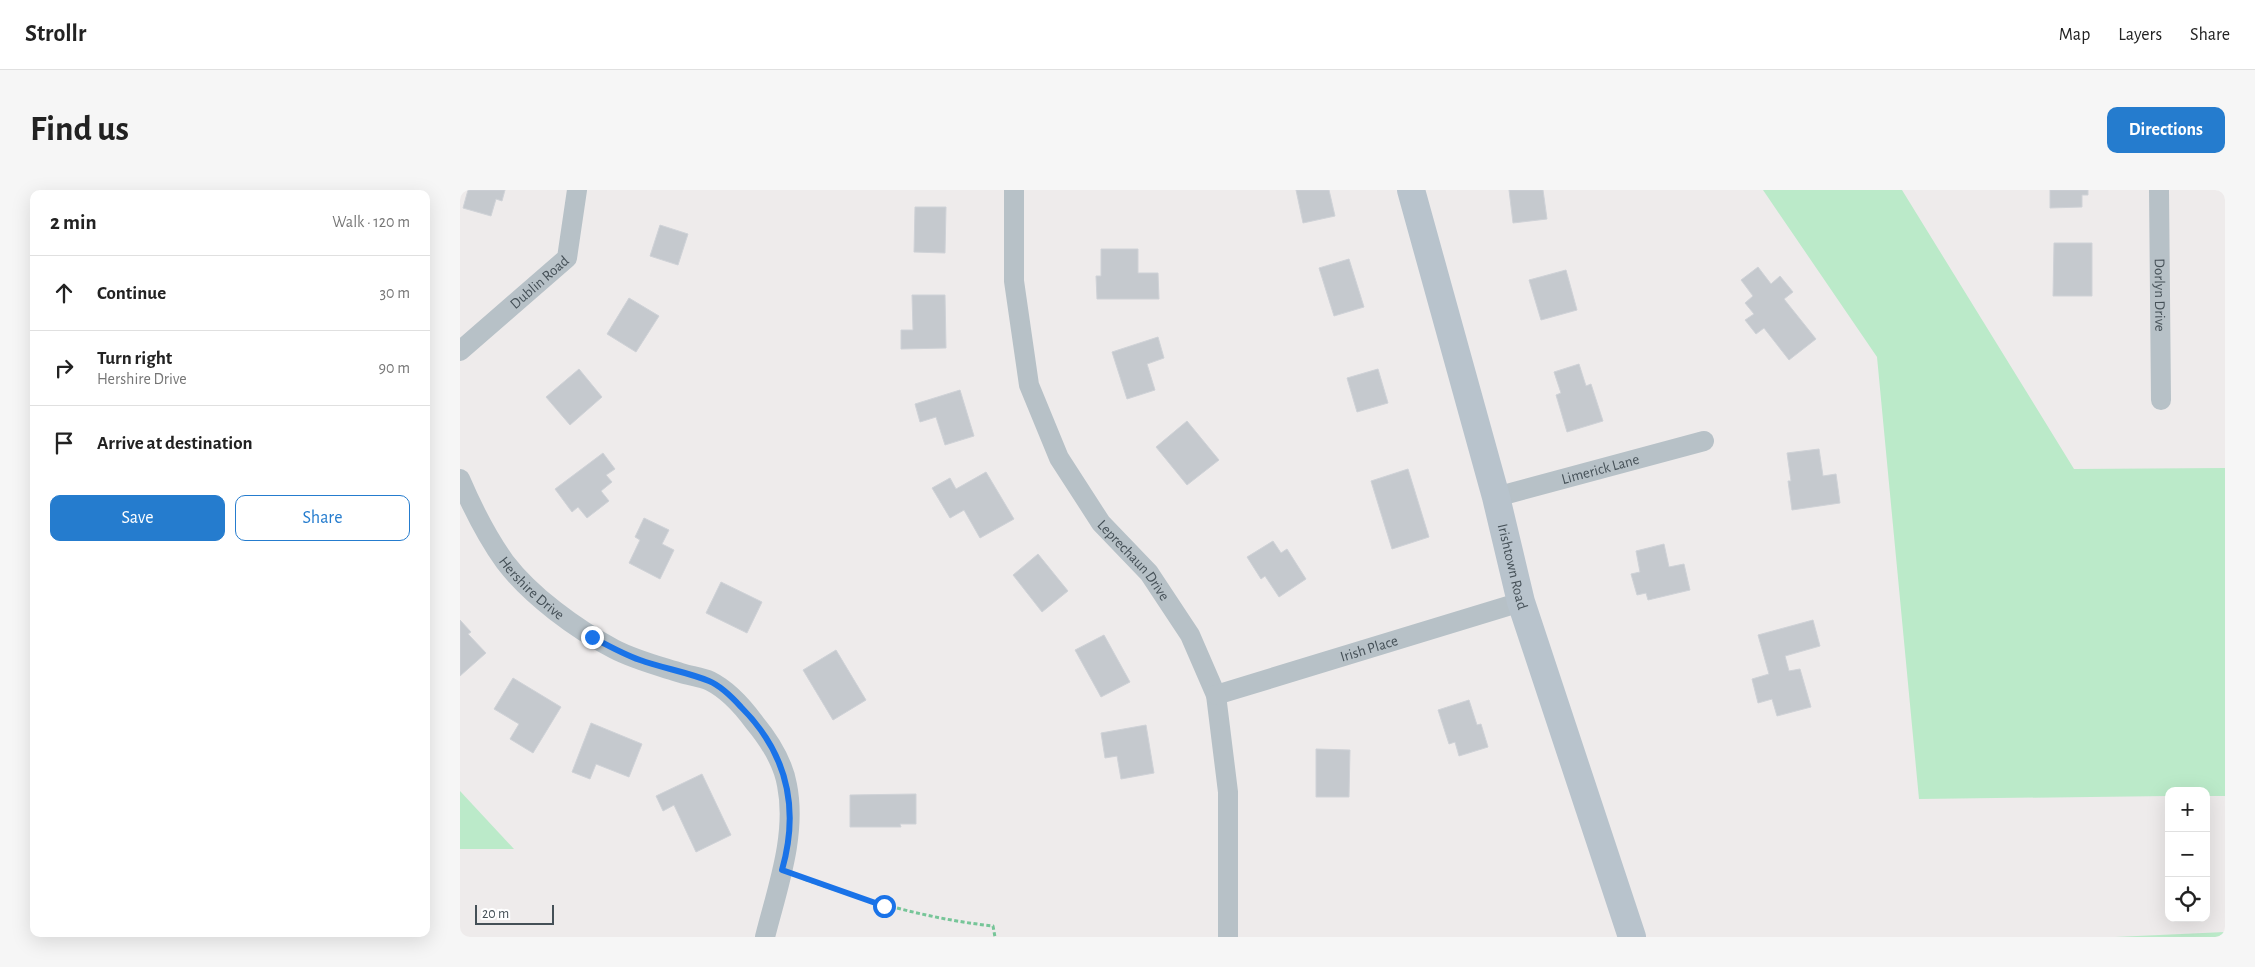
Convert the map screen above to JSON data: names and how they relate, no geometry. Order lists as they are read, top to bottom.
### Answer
{
  "streets": {
    "street": [
      "Dublin Road",
      "Dorlyn Drive",
      "Limerick Lane",
      "Leprechaun Drive",
      "Irishtown Road",
      "Hershire Drive",
      "Irish Place"
    ]
  },
  "crossings": [
    ["Limerick Lane", "Irishtown Road"],
    ["Leprechaun Drive", "Irish Place"],
    ["Irishtown Road", "Irish Place"]
  ],
  "scale_bar": "20 m",
  "page": {
    "header": "Strollr",
    "nav": ["Map", "Layers", "Share"],
    "buttons": [
      "Directions",
      ["Save", "Share"]
    ],
    "title": "Find us",
    "heading": ["2 min", "Walk · 120 m"],
    "list": [
      ["Continue", "30 m"],
      ["Turn right", "Hershire Drive", "90 m"],
      "Arrive at destination"
    ],
    "map_buttons": ["+", "−"],
    "scale": "20 m"
  }
}
